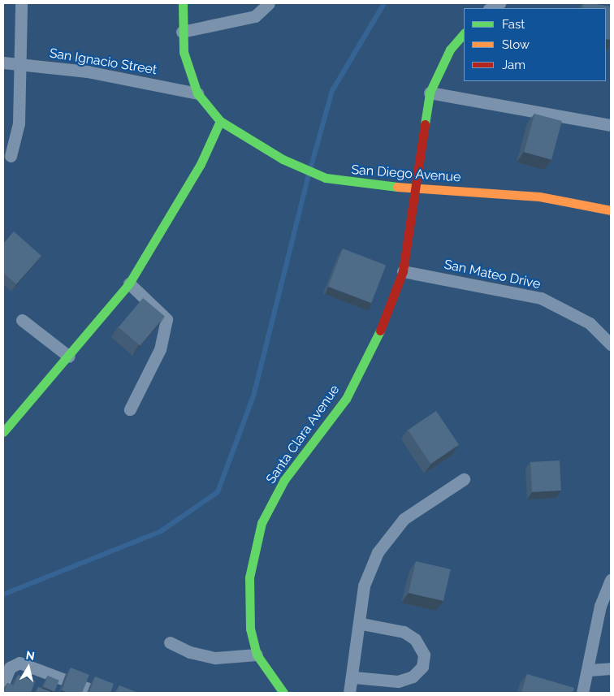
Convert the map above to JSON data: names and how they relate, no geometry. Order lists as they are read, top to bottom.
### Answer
{
  "streets": {
    "street": [
      "San Ignacio Street",
      "San Diego Avenue",
      "San Mateo Drive",
      "Santa Clara Avenue"
    ]
  },
  "crossings": [
    ["San Ignacio Street", "San Diego Avenue"],
    ["San Diego Avenue", "Santa Clara Avenue"],
    ["San Mateo Drive", "Santa Clara Avenue"]
  ],
  "legend": ["Fast", "Slow", "Jam"],
  "north": "top"
}
